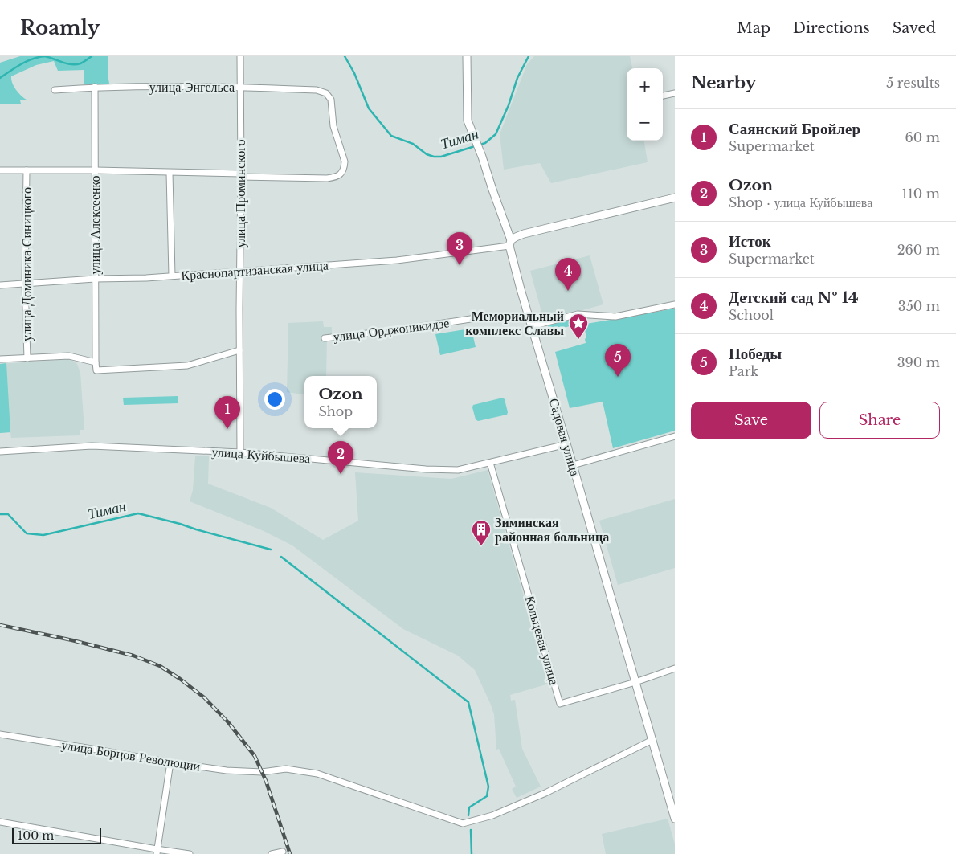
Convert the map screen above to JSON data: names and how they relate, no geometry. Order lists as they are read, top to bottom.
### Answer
{
  "streets": {
    "street": [
      "улица Энгельса",
      "улица Проминского",
      "улица Алексеенко",
      "улица Доминика Синицкого",
      "Краснопартизанская улица",
      "улица Орджоникидзе",
      "Садовая улица",
      "улица Куйбышева",
      "Кольцевая улица",
      "улица Борцов Революции"
    ]
  },
  "crossings": [
    ["улица Энгельса", "улица Проминского"],
    ["улица Энгельса", "улица Алексеенко"],
    ["улица Проминского", "Краснопартизанская улица"],
    ["улица Проминского", "улица Куйбышева"],
    ["улица Алексеенко", "Краснопартизанская улица"],
    ["улица Доминика Синицкого", "Краснопартизанская улица"],
    ["Краснопартизанская улица", "Садовая улица"],
    ["Садовая улица", "улица Куйбышева"],
    ["Садовая улица", "Кольцевая улица"],
    ["Садовая улица", "улица Борцов Революции"],
    ["улица Куйбышева", "Кольцевая улица"]
  ],
  "water": ["Тиман"],
  "places": {
    "place": ["Мемориальный комплекс Славы"],
    "building": ["Зиминская районная больница"]
  },
  "scale_bar": "100 m",
  "page": {
    "header": "Roamly",
    "nav": ["Map", "Directions", "Saved"],
    "heading": ["Nearby", "5 results"],
    "map_buttons": ["+", "−"],
    "list": [
      {
        "mark": "1",
        "name": "Саянский Бройлер",
        "note": "Supermarket",
        "value": "60 m"
      },
      {
        "mark": "2",
        "name": "Ozon",
        "note": "Shop · улица Куйбышева",
        "value": "110 m"
      },
      {
        "mark": "3",
        "name": "Исток",
        "note": "Supermarket",
        "value": "260 m"
      },
      {
        "mark": "4",
        "name": "Детский сад № 14",
        "note": "School",
        "value": "350 m"
      },
      {
        "mark": "5",
        "name": "Победы",
        "note": "Park",
        "value": "390 m"
      }
    ],
    "pins": [
      "3",
      "4",
      "5",
      "1",
      "2"
    ],
    "popup": ["Ozon", "Shop"],
    "buttons": ["Save", "Share"],
    "scale": "100 m"
  }
}
